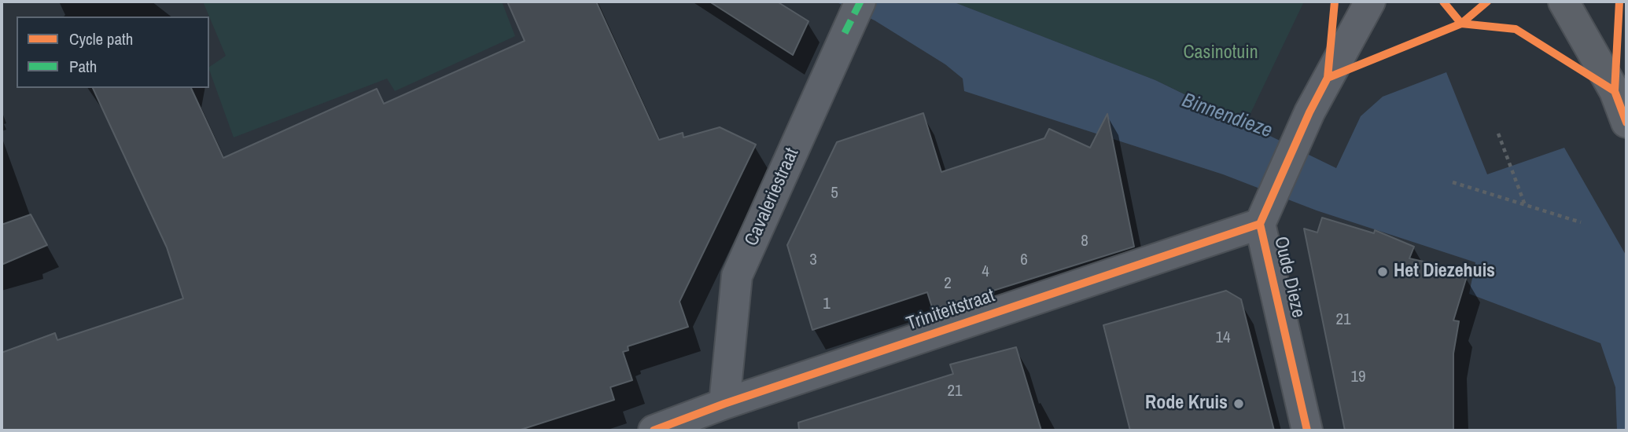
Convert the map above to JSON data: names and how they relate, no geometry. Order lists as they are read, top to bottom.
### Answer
{
  "streets": {
    "street": ["Cavaleriestraat", "Oude Dieze", "Triniteitstraat"]
  },
  "crossings": [
    ["Cavaleriestraat", "Triniteitstraat"],
    ["Oude Dieze", "Triniteitstraat"]
  ],
  "water": ["Binnendieze"],
  "parks": ["Casinotuin"],
  "places": ["Het Diezehuis", "Rode Kruis"],
  "house_numbers": [
    "5",
    "8",
    "3",
    "6",
    "4",
    "2",
    "1",
    "21",
    "14",
    "19",
    "21"
  ],
  "legend": ["Cycle path", "Path"]
}
